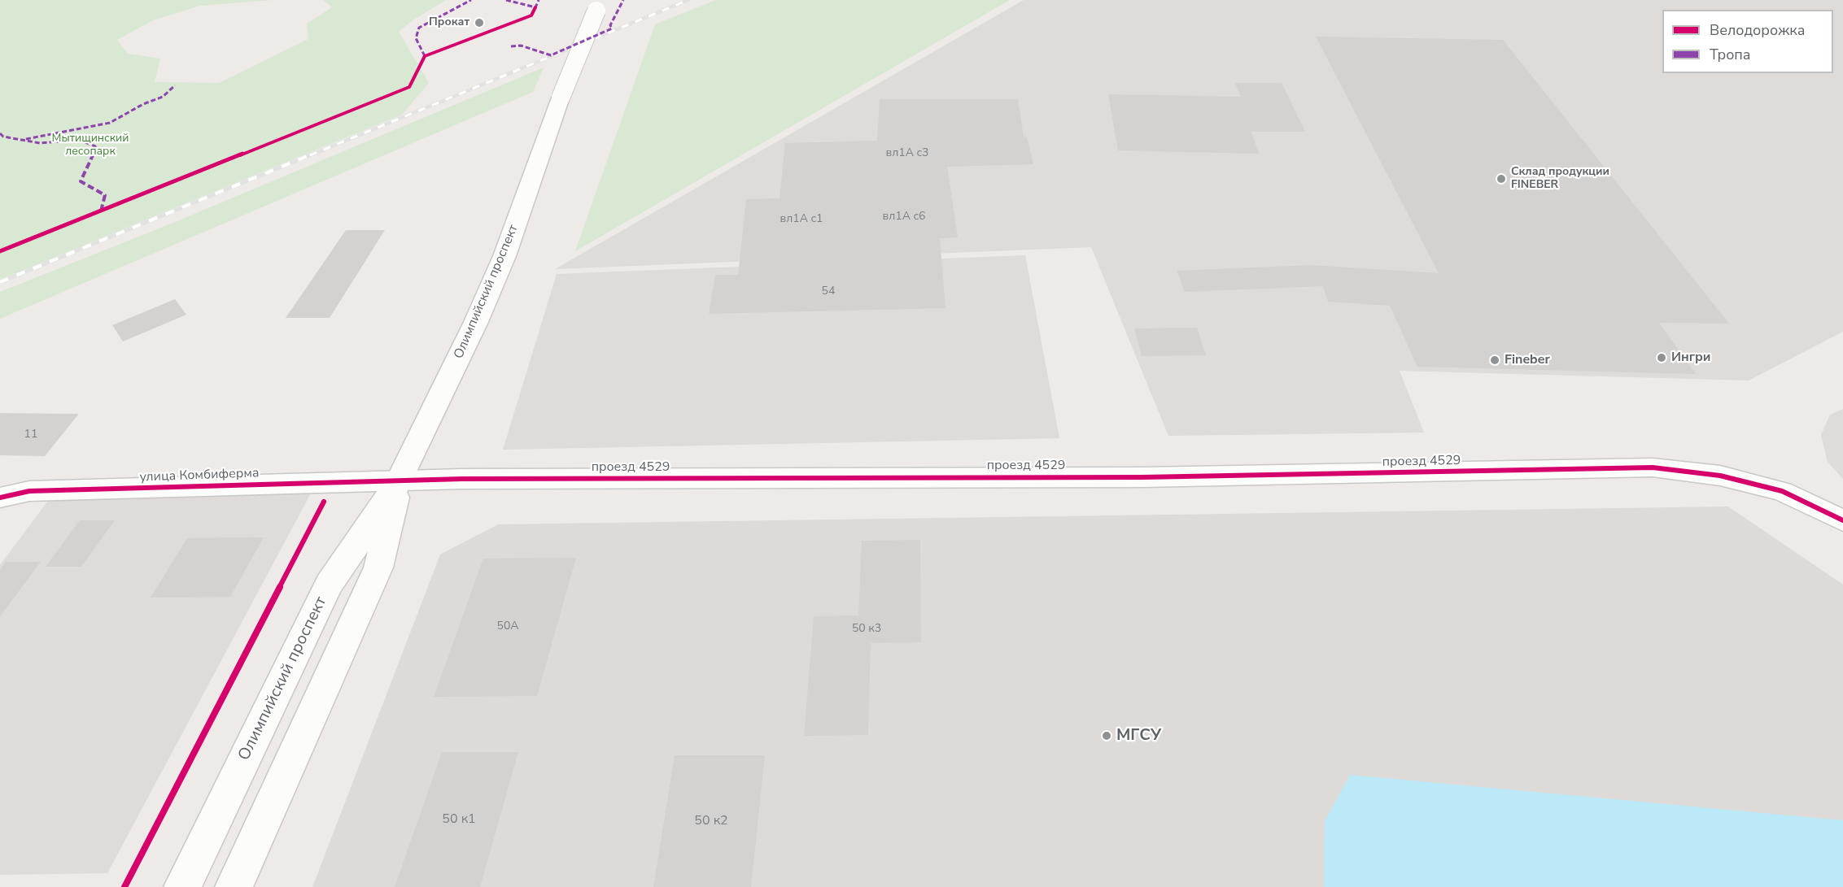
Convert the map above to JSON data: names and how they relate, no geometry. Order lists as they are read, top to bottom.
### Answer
{
  "streets": {
    "main road": ["Олимпийский проспект"],
    "street": ["проезд 4529", "улица Комбиферма"]
  },
  "crossings": [
    ["Олимпийский проспект", "проезд 4529"],
    ["Олимпийский проспект", "улица Комбиферма"],
    ["проезд 4529", "улица Комбиферма"]
  ],
  "parks": ["Мытищинский лесопарк"],
  "places": [
    "Прокат",
    "Склад продукции FINEBER",
    "Ингри",
    "Fineber",
    "МГСУ"
  ],
  "house_numbers": [
    "вл1А с3",
    "вл1А с6",
    "вл1А с1",
    "54",
    "11",
    "50А",
    "50 к3",
    "50 к1",
    "50 к2"
  ],
  "legend": ["Велодорожка", "Тропа"]
}
